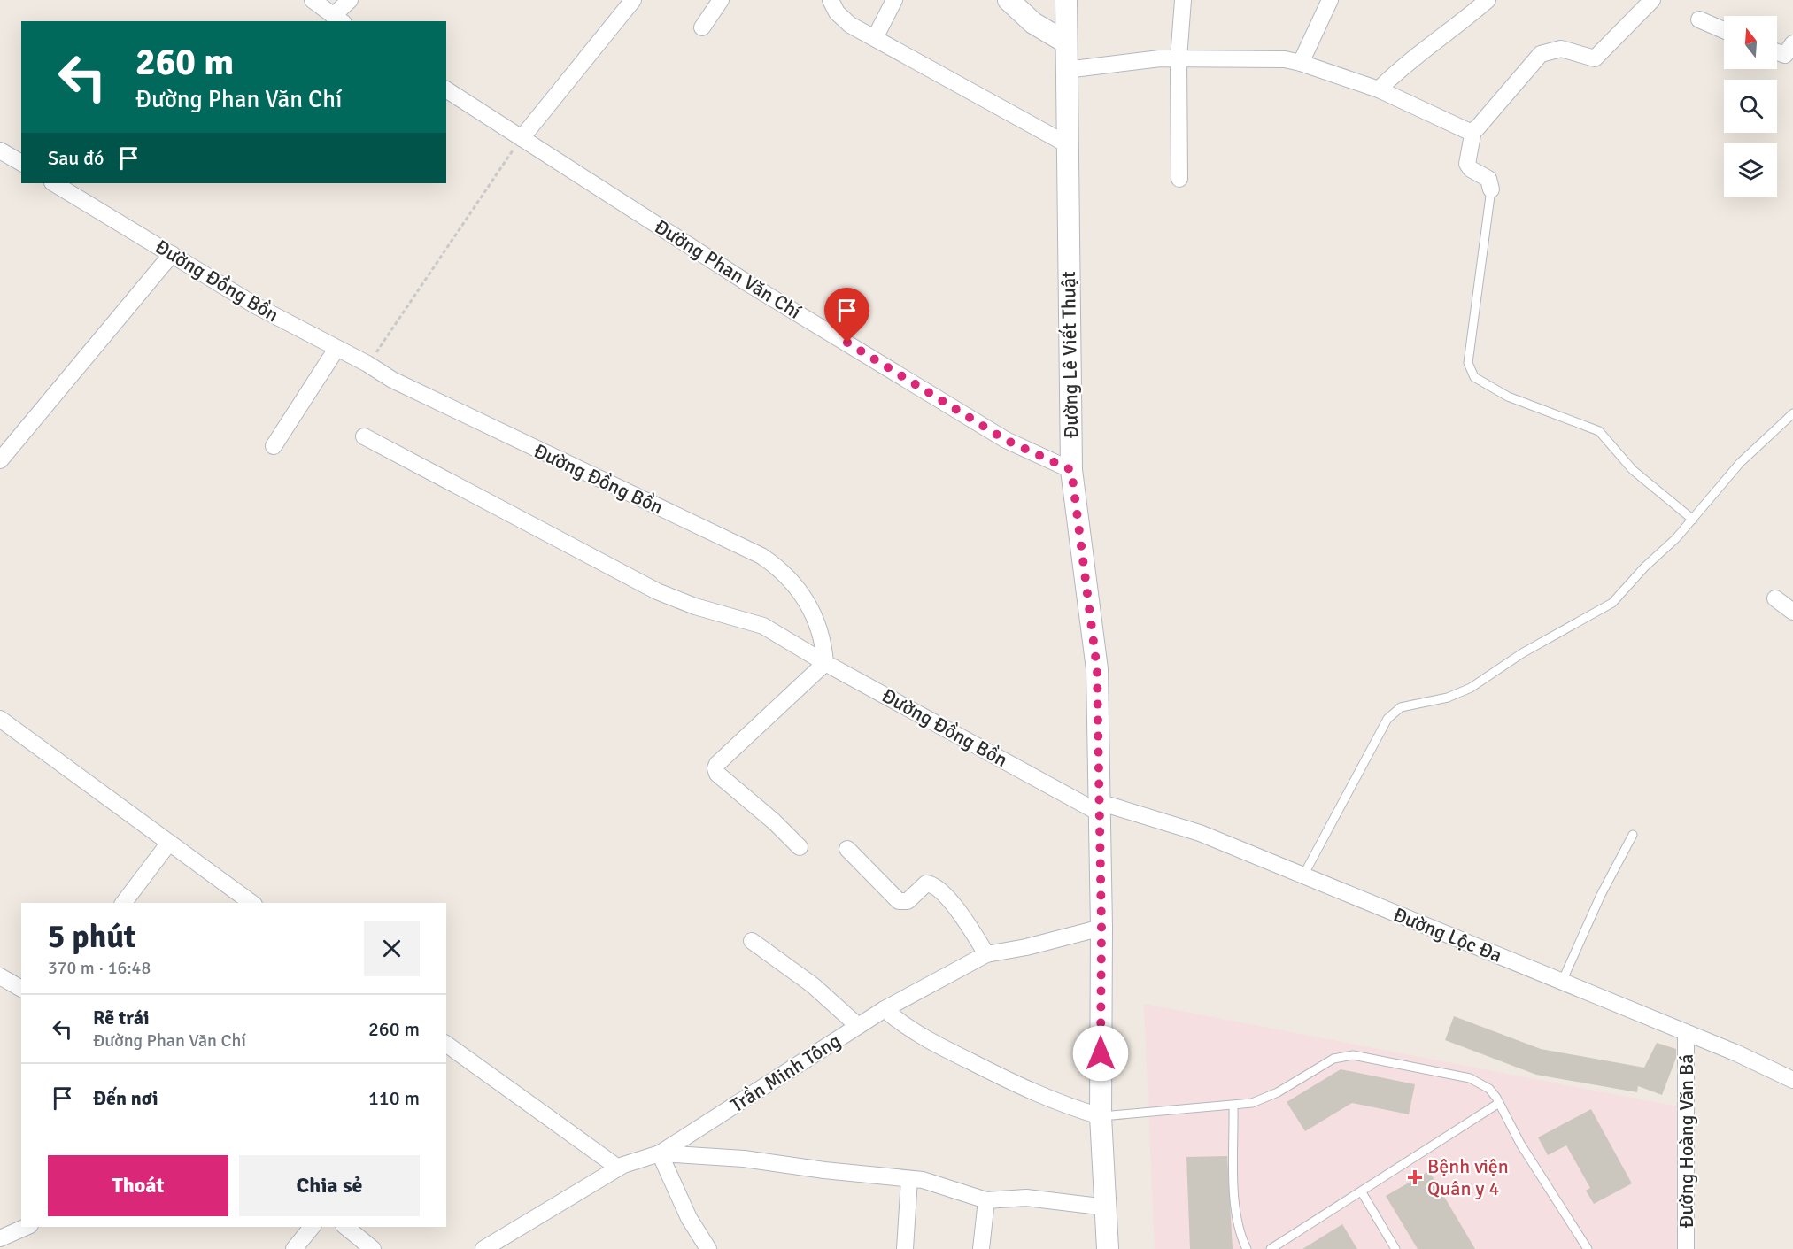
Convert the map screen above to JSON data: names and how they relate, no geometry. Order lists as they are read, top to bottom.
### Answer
{
  "streets": {
    "main road": ["Đường Lê Viết Thuật"],
    "street": [
      "Đường Phan Văn Chí",
      "Đường Đồng Bồn",
      "Đường Lộc Đa",
      "Trần Minh Tông",
      "Đường Hoàng Văn Bá"
    ]
  },
  "crossings": [
    ["Đường Phan Văn Chí", "Đường Lê Viết Thuật"],
    ["Đường Đồng Bồn", "Đường Lê Viết Thuật"],
    ["Đường Đồng Bồn", "Đường Lộc Đa"],
    ["Đường Lê Viết Thuật", "Đường Lộc Đa"],
    ["Đường Lê Viết Thuật", "Trần Minh Tông"],
    ["Đường Lộc Đa", "Đường Hoàng Văn Bá"]
  ],
  "places": {
    "health": ["Bệnh viện Quân y 4"]
  },
  "north": "top",
  "page": {
    "turn": ["260 m", "Đường Phan Văn Chí"],
    "then": "Sau đó",
    "heading": ["5 phút", "370 m · 16:48"],
    "list": [
      {
        "name": "Rẽ trái",
        "note": "Đường Phan Văn Chí",
        "value": "260 m"
      },
      {
        "name": "Đến nơi",
        "value": "110 m"
      }
    ],
    "buttons": ["Thoát", "Chia sẻ"]
  }
}
